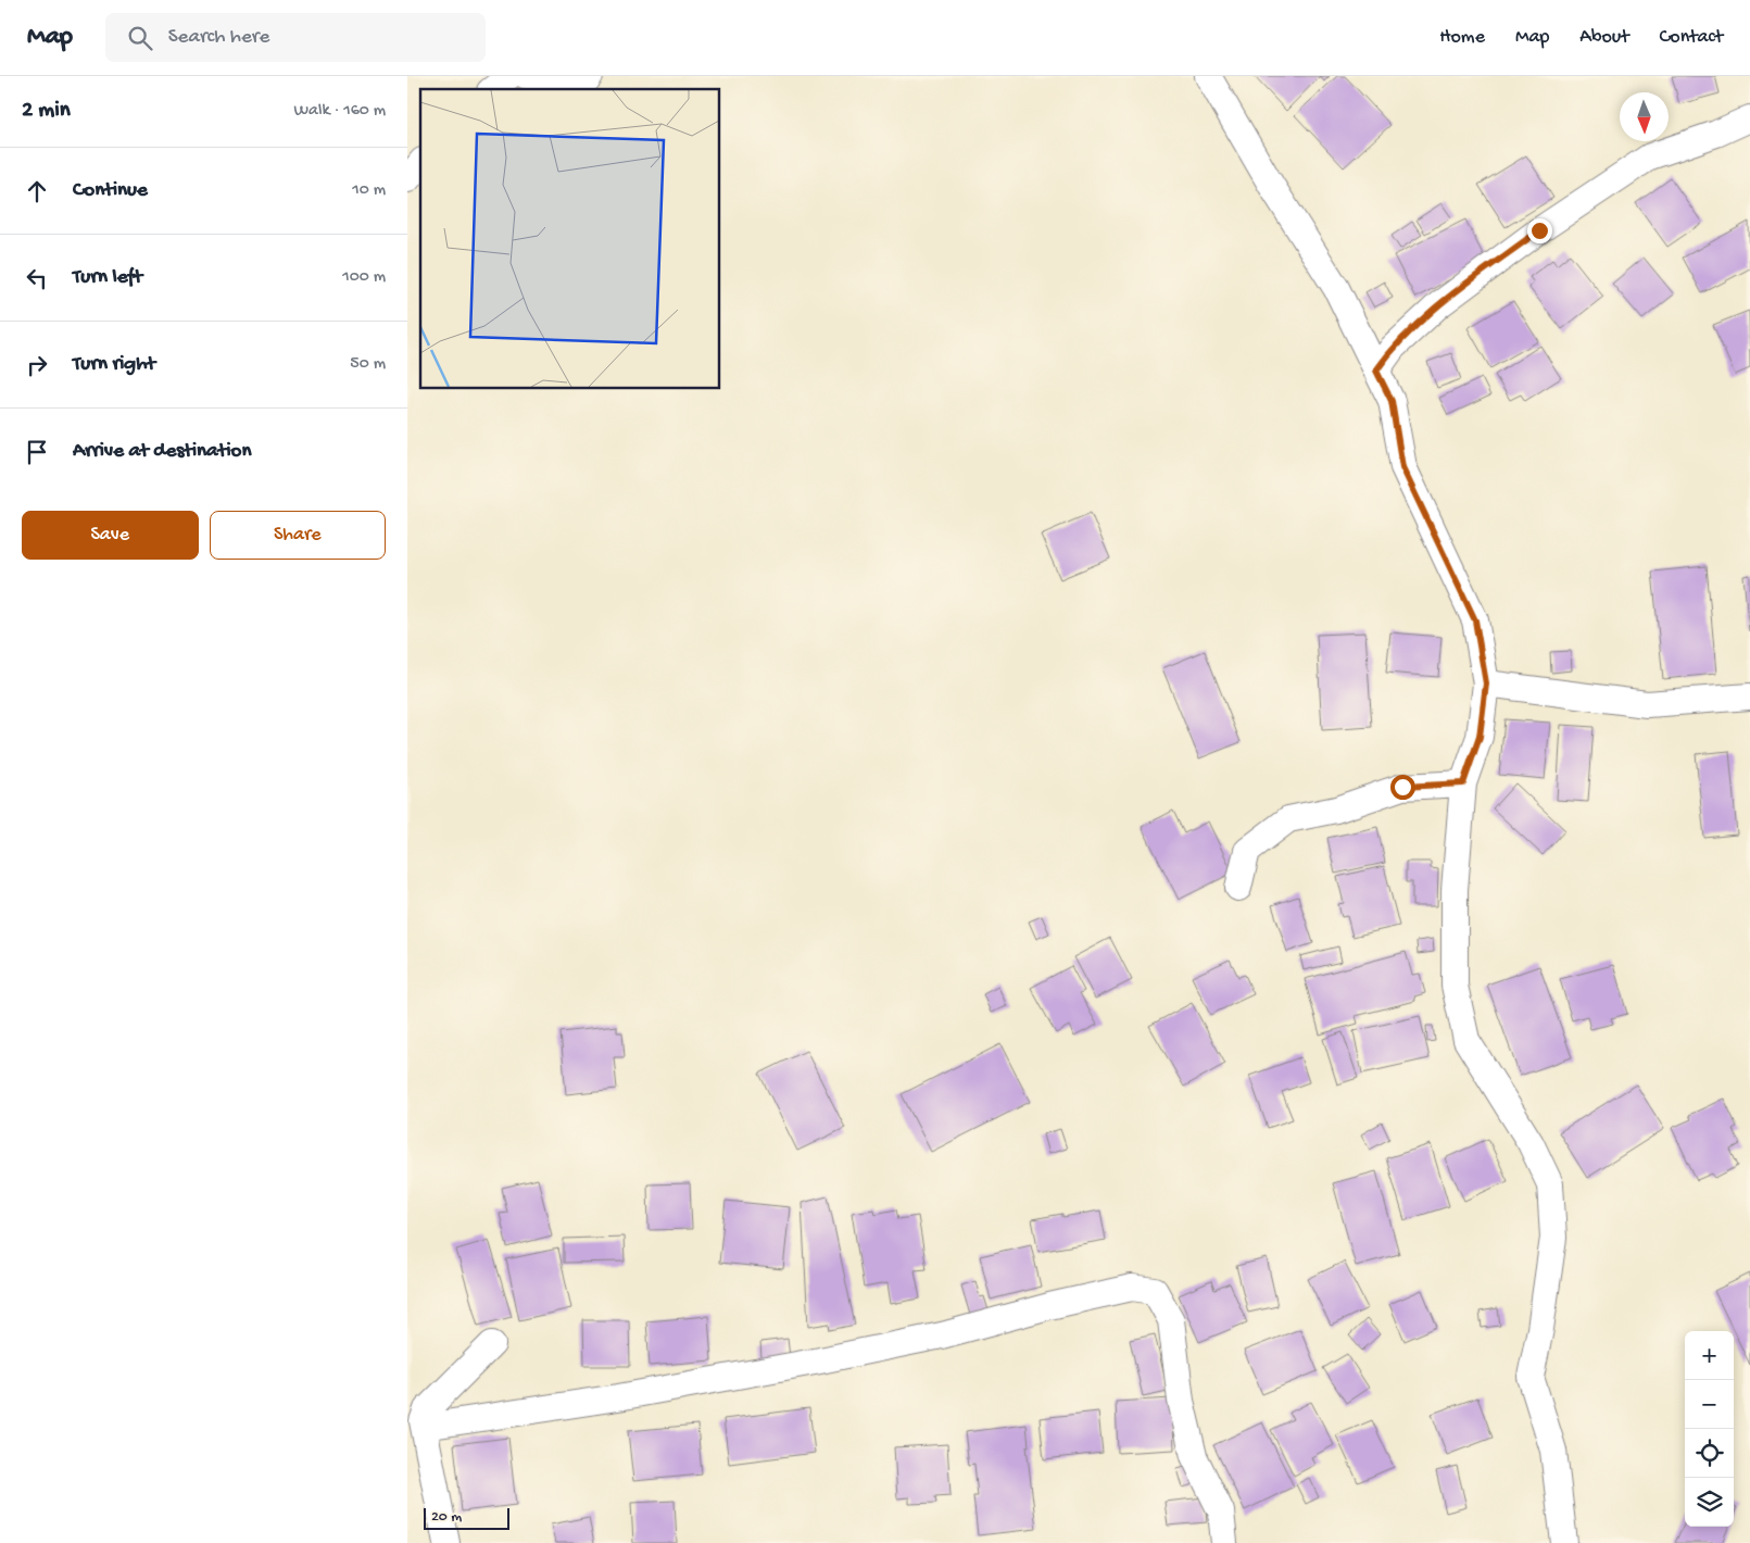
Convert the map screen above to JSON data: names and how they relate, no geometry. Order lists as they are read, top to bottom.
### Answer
{
  "scale_bar": "20 m",
  "north": "bottom",
  "page": {
    "header": "Map",
    "search": "Search here",
    "nav": [
      "Home",
      "Map",
      "About",
      "Contact"
    ],
    "heading": ["2 min", "Walk · 160 m"],
    "list": [
      ["Continue", "10 m"],
      ["Turn left", "100 m"],
      ["Turn right", "50 m"],
      "Arrive at destination"
    ],
    "buttons": ["Save", "Share"],
    "map_buttons": ["+", "−"],
    "scale": "20 m"
  }
}
